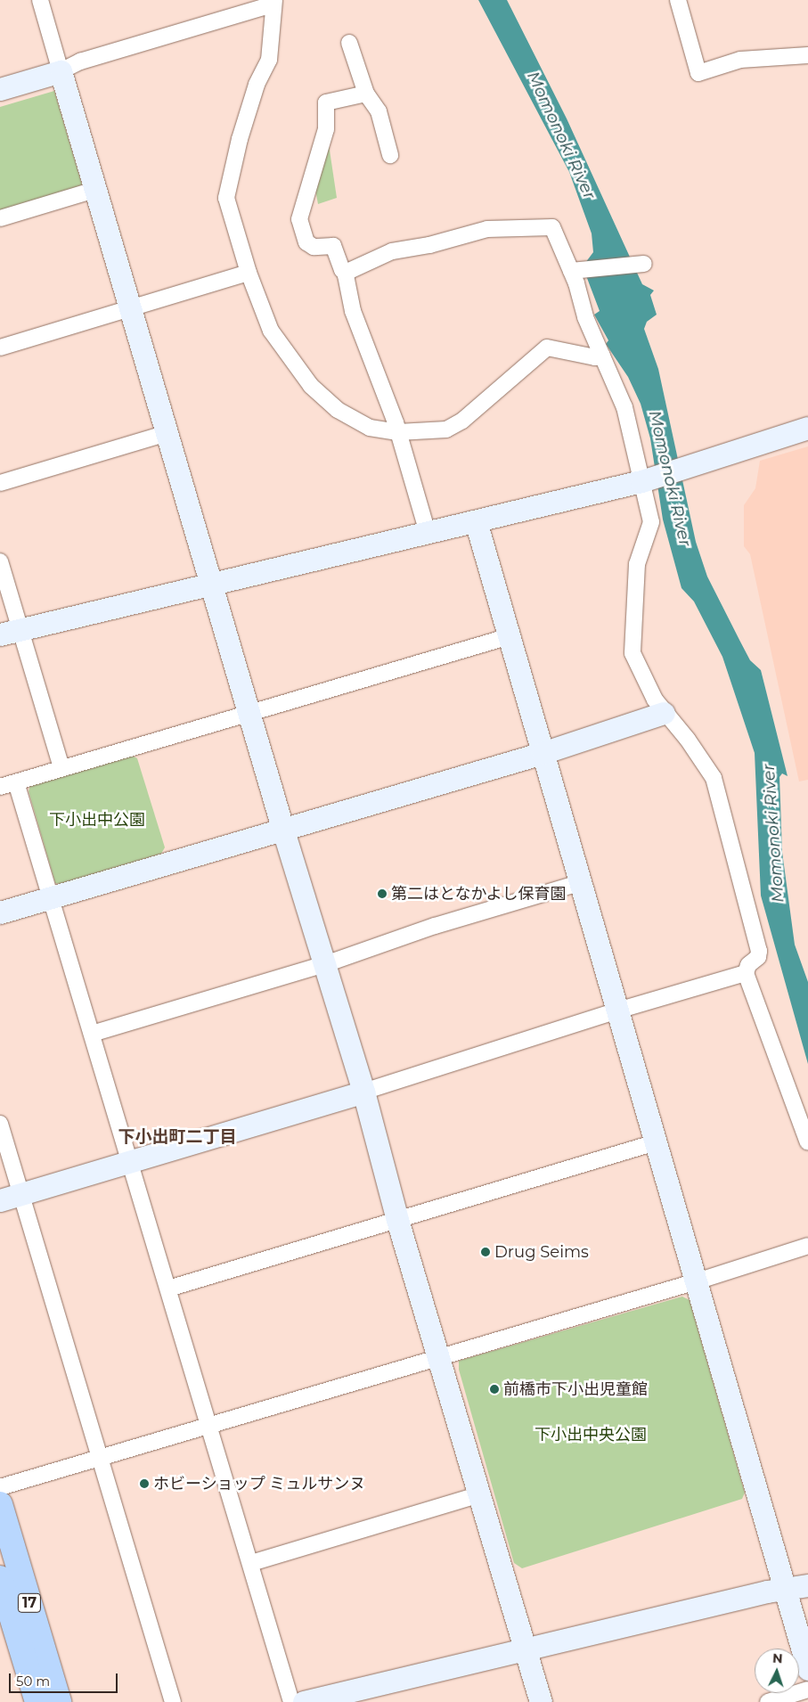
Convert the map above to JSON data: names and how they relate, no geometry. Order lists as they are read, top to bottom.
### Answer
{
  "streets": {
    "highway": ["17"]
  },
  "districts": ["下小出町二丁目"],
  "water": ["Momonoki River"],
  "parks": ["下小出中公園", "下小出中央公園"],
  "places": [
    "第二はとなかよし保育園",
    "Drug Seims",
    "前橋市下小出児童館",
    "ホビーショップ ミュルサンヌ"
  ],
  "scale_bar": "50 m",
  "north": "top"
}
